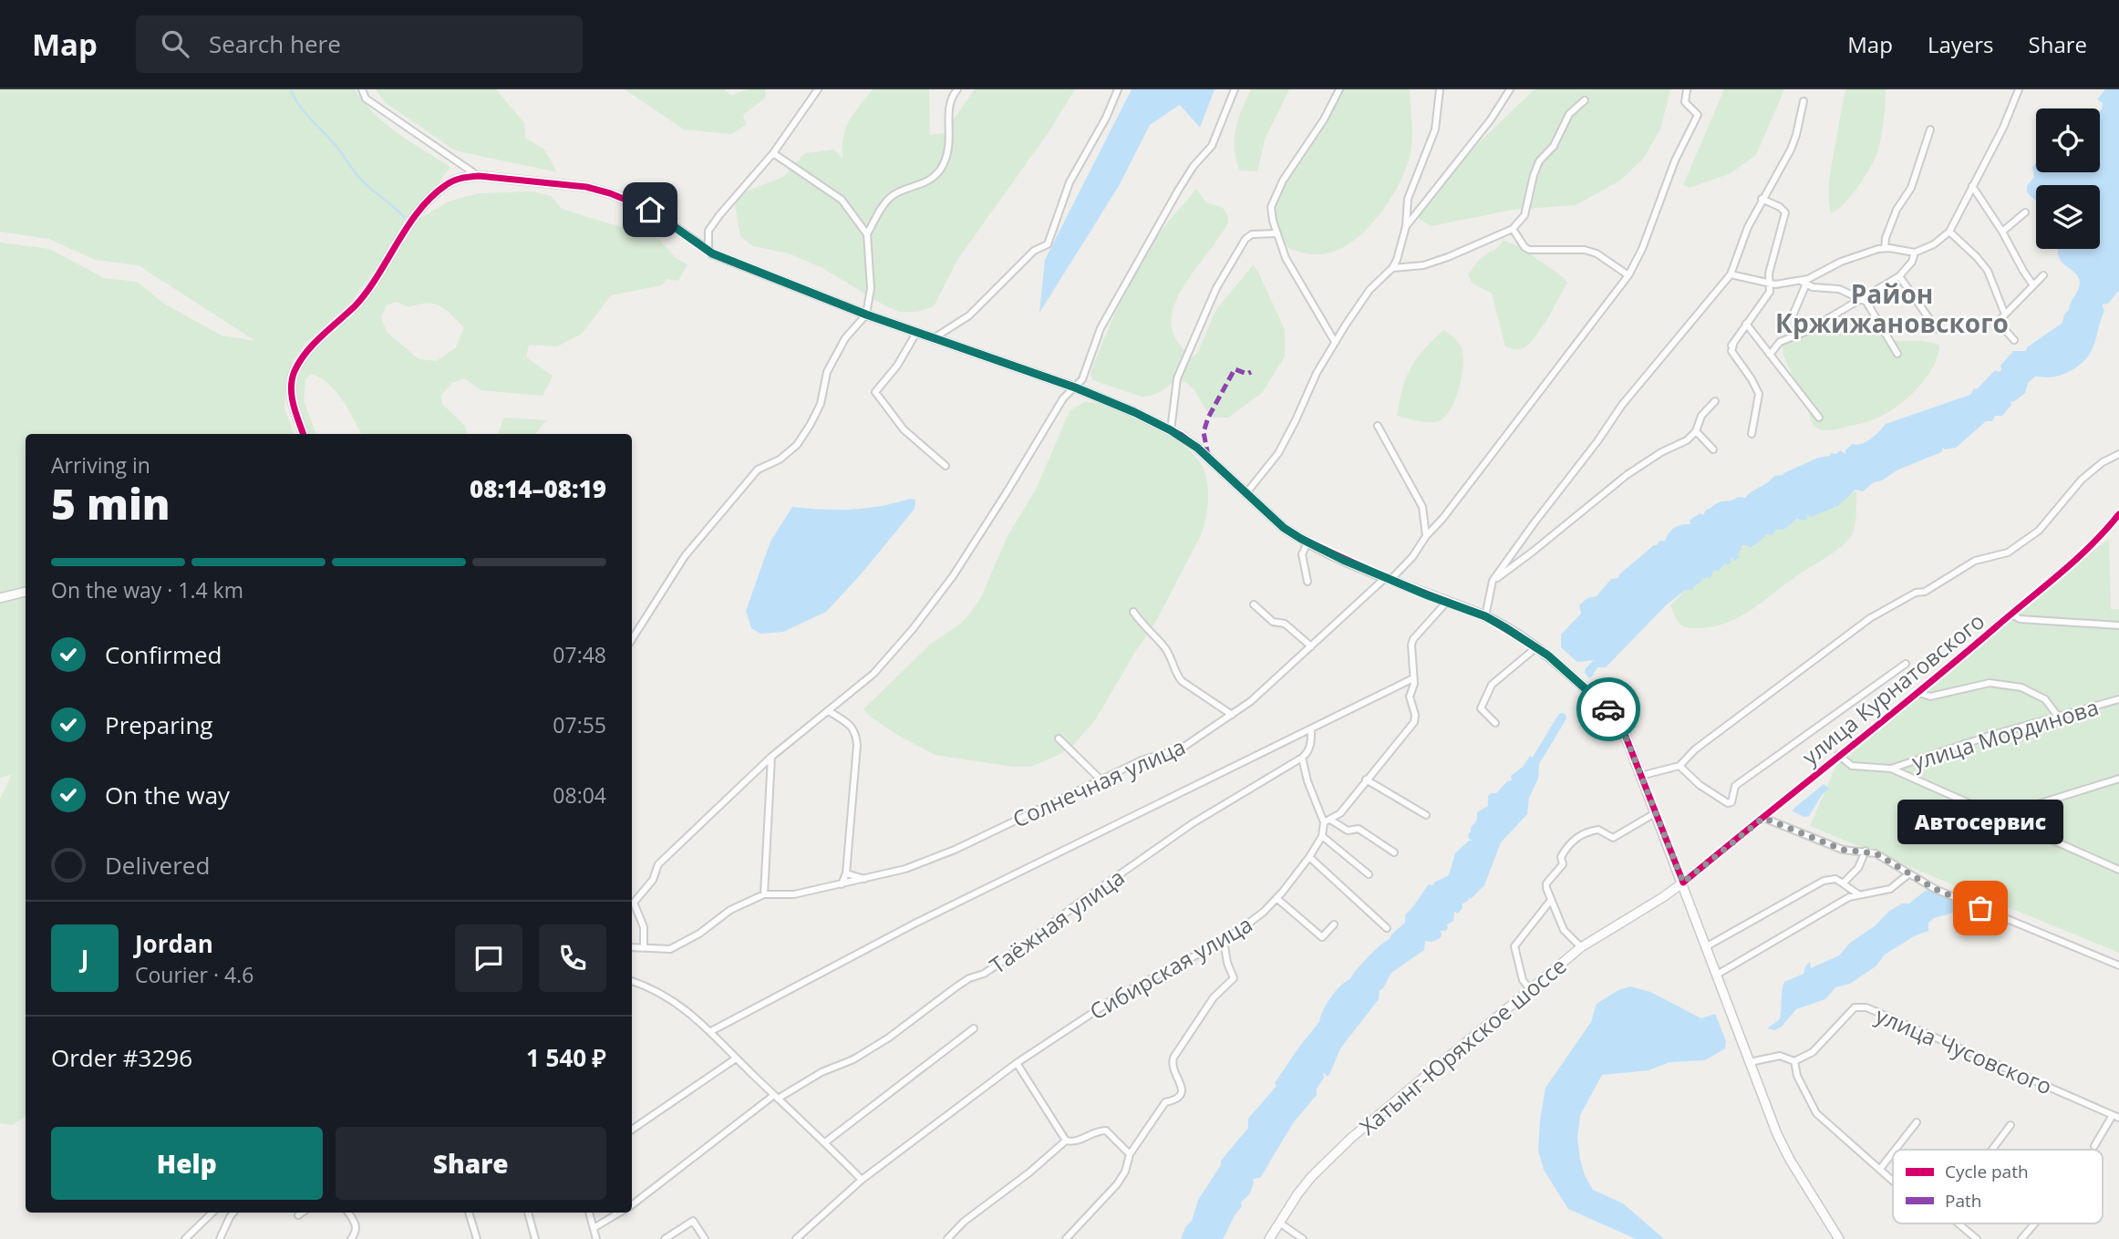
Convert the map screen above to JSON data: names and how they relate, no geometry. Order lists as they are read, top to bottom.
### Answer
{
  "streets": {
    "street": [
      "улица Курнатовского",
      "улица Мординова",
      "Солнечная улица",
      "Таёжная улица",
      "Сибирская улица",
      "Хатынг-Юряхское шоссе",
      "улица Чусовского"
    ]
  },
  "crossings": [
    ["улица Курнатовского", "Хатынг-Юряхское шоссе"]
  ],
  "districts": ["Район Кржижановского"],
  "places": ["Автосервис"],
  "legend": ["Cycle path", "Path"],
  "page": {
    "header": "Map",
    "search": "Search here",
    "nav": ["Map", "Layers", "Share"],
    "heading": ["5 min", "Arriving in", "08:14–08:19"],
    "panel": [
      "Jordan",
      "Courier · 4.6",
      "Order #3296",
      "1 540 ₽"
    ],
    "bar": "On the way · 1.4 km",
    "list": [
      ["Confirmed", "07:48"],
      ["Preparing", "07:55"],
      ["On the way", "08:04"],
      "Delivered"
    ],
    "bubble": "Автосервис",
    "round": "J",
    "buttons": ["Help", "Share"]
  }
}
